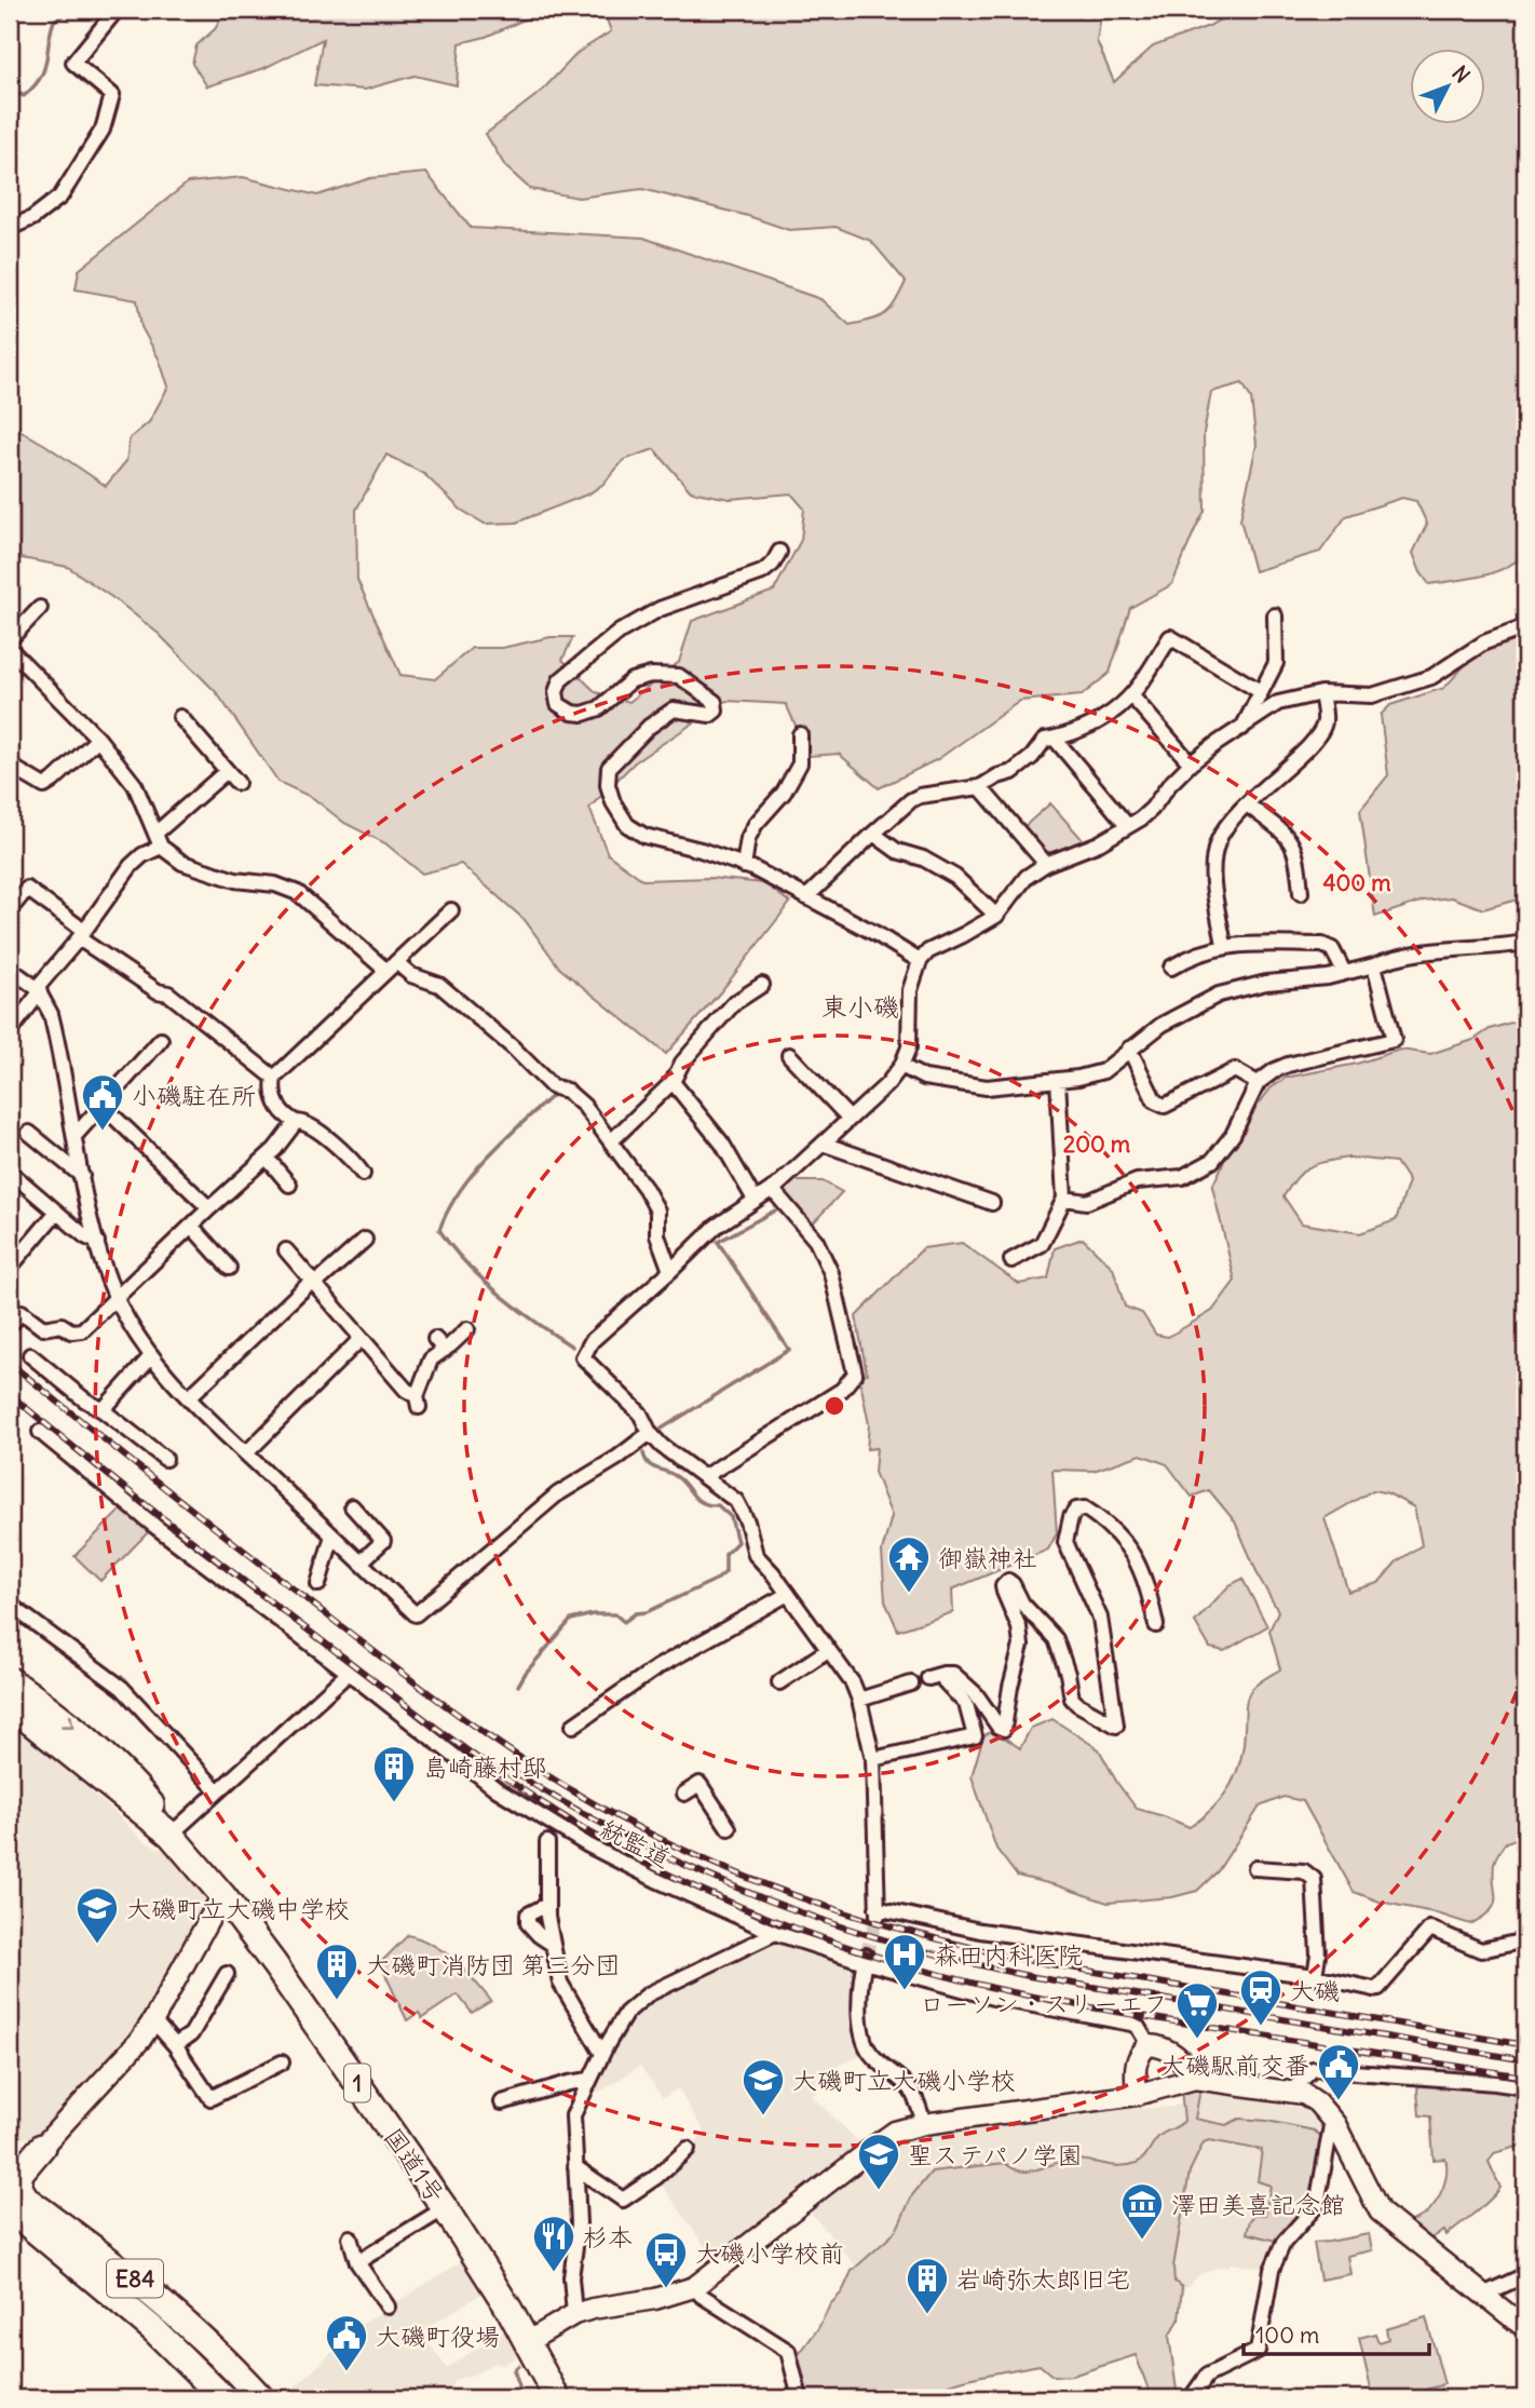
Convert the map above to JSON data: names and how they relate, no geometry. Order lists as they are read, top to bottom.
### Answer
{
  "streets": {
    "highway": ["1", "国道1号", "E84"],
    "street": ["統監道"]
  },
  "districts": ["東小磯"],
  "places": {
    "public building": ["小磯駐在所", "大磯駅前交番", "大磯町役場"],
    "temple": ["御嶽神社"],
    "building": ["島崎藤村邸", "大磯町消防団 第三分団", "岩崎弥太郎旧宅"],
    "school or university": ["大磯町立大磯中学校", "大磯町立大磯小学校", "聖ステパノ学園"],
    "hospital": ["森田内科医院"],
    "station": ["大磯"],
    "supermarket": ["ローソン・スリーエフ"],
    "museum": ["澤田美喜記念館"],
    "restaurant": ["杉本"],
    "bus stop": ["大磯小学校前"]
  },
  "scale_bar": "100 m",
  "north": "top right",
  "rings": ["400 m", "200 m"]
}
